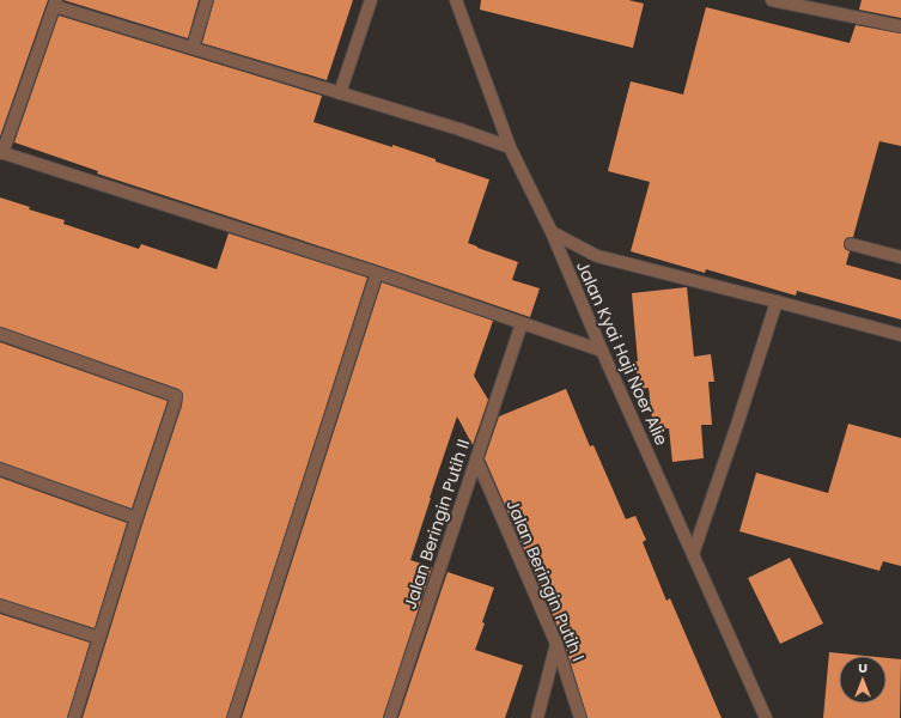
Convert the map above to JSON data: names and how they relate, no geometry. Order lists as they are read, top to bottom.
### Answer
{
  "streets": {
    "street": ["Jalan Kyai Haji Noer Alie", "Jalan Beringin Putih II", "Jalan Beringin Putih I"]
  },
  "crossings": [
    ["Jalan Beringin Putih II", "Jalan Beringin Putih I"]
  ],
  "north": "top"
}
